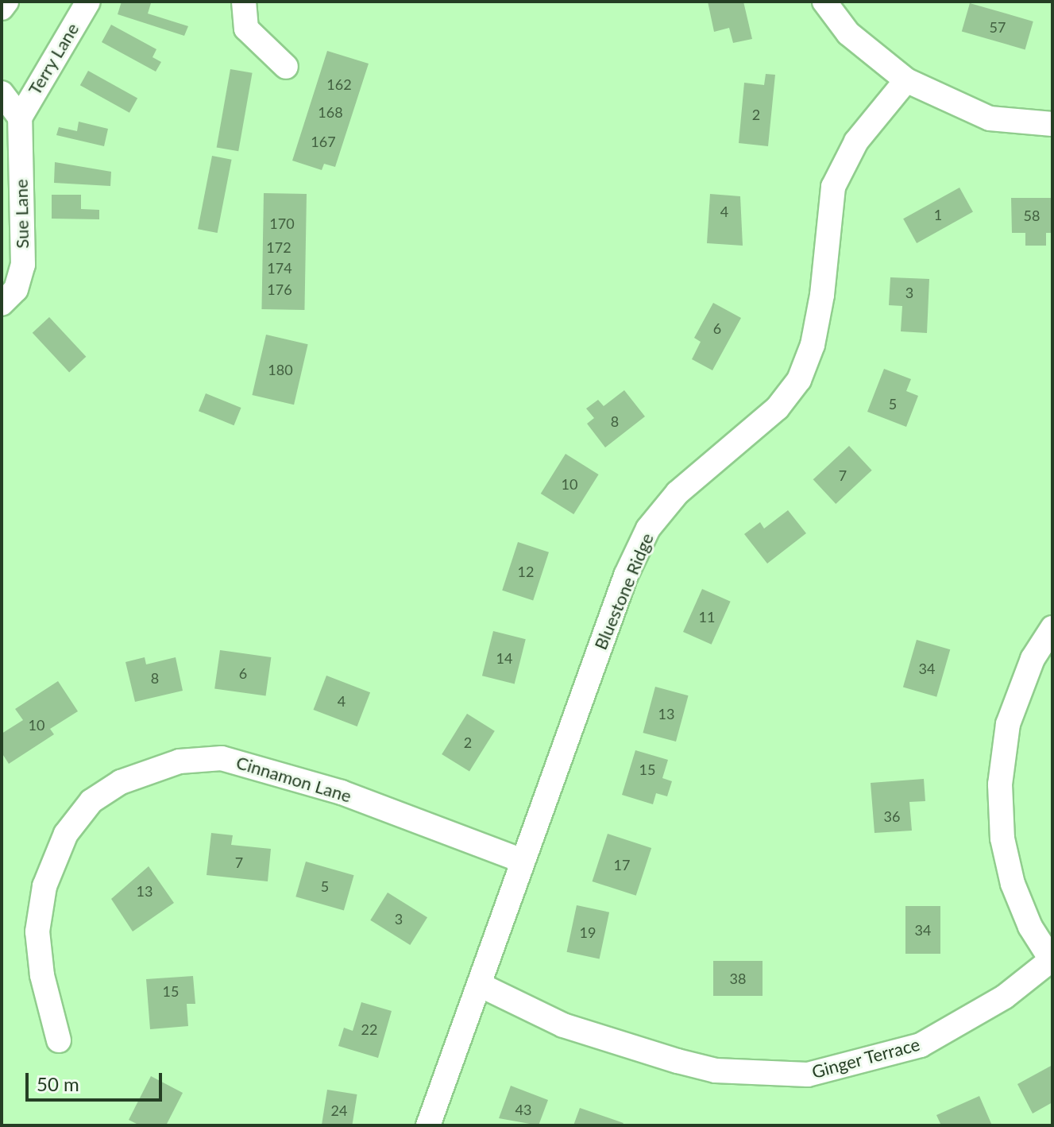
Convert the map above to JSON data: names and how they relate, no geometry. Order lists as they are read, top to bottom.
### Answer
{
  "streets": {
    "street": [
      "Terry Lane",
      "Sue Lane",
      "Bluestone Ridge",
      "Cinnamon Lane",
      "Ginger Terrace"
    ]
  },
  "crossings": [
    ["Terry Lane", "Sue Lane"],
    ["Bluestone Ridge", "Cinnamon Lane"],
    ["Bluestone Ridge", "Ginger Terrace"]
  ],
  "house_numbers": [
    "57",
    "162",
    "168",
    "2",
    "167",
    "4",
    "1",
    "58",
    "170",
    "172",
    "174",
    "176",
    "3",
    "6",
    "180",
    "5",
    "8",
    "7",
    "10",
    "12",
    "11",
    "14",
    "34",
    "6",
    "8",
    "4",
    "13",
    "10",
    "2",
    "15",
    "36",
    "7",
    "17",
    "5",
    "13",
    "3",
    "34",
    "19",
    "38",
    "15",
    "22",
    "43",
    "24"
  ],
  "scale_bar": "50 m"
}
